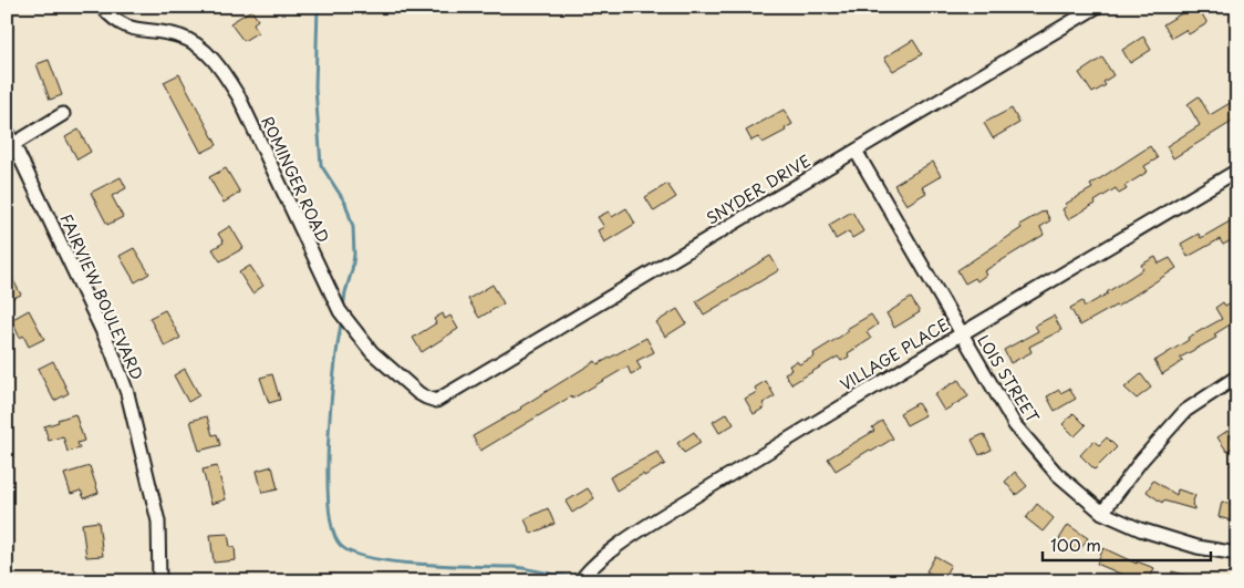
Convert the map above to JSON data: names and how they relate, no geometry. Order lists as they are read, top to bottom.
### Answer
{
  "streets": {
    "street": [
      "ROMINGER ROAD",
      "SNYDER DRIVE",
      "FAIRVIEW BOULEVARD",
      "VILLAGE PLACE",
      "LOIS STREET"
    ]
  },
  "crossings": [
    ["ROMINGER ROAD", "SNYDER DRIVE"],
    ["SNYDER DRIVE", "LOIS STREET"],
    ["VILLAGE PLACE", "LOIS STREET"]
  ],
  "scale_bar": "100 m"
}
